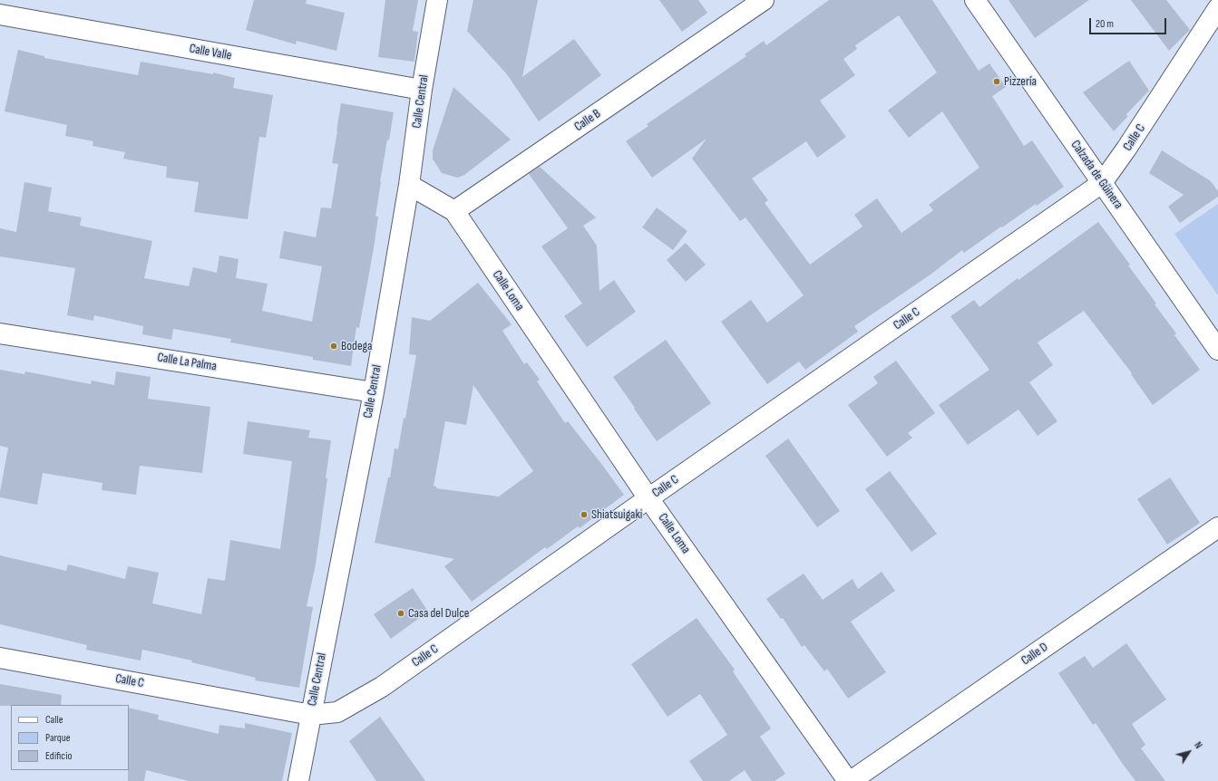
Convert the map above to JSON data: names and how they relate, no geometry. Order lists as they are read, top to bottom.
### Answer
{
  "streets": {
    "street": [
      "Calle Valle",
      "Calle Central",
      "Calle B",
      "Calle C",
      "Calzada de Güinera",
      "Calle Loma",
      "Calle La Palma",
      "Calle D"
    ]
  },
  "crossings": [
    ["Calle Valle", "Calle Central"],
    ["Calle Central", "Calle C"],
    ["Calle Central", "Calle La Palma"],
    ["Calle B", "Calle Loma"],
    ["Calle C", "Calzada de Güinera"],
    ["Calle C", "Calle Loma"]
  ],
  "places": [
    "Pizzería",
    "Bodega",
    "Shiatsuigaki",
    "Casa del Dulce"
  ],
  "legend": ["Calle", "Parque", "Edificio"],
  "scale_bar": "20 m",
  "north": "top right"
}
